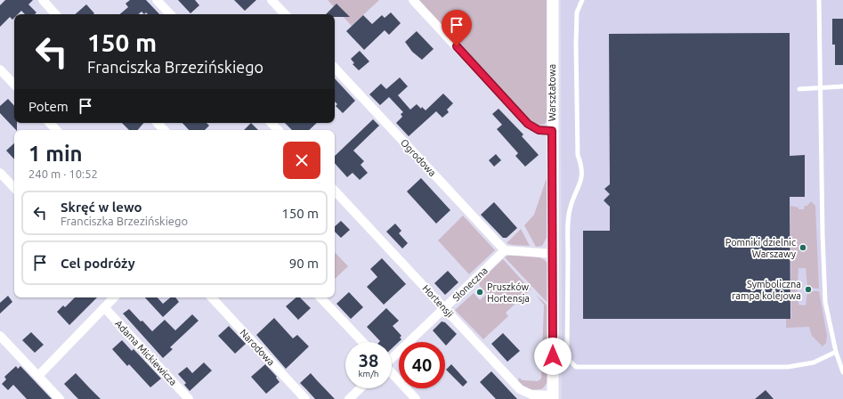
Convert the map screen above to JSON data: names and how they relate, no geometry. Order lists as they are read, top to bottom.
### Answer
{
  "streets": {
    "street": [
      "Warsztatowa",
      "Ogrodowa",
      "Słoneczna",
      "Hortensji",
      "Narodowa",
      "Adama Mickiewicza"
    ]
  },
  "crossings": [
    ["Warsztatowa", "Hortensji"],
    ["Ogrodowa", "Słoneczna"],
    ["Słoneczna", "Hortensji"]
  ],
  "places": ["Pomniki dzielnic Warszawy", "Symboliczna rampa kolejowa", "Pruszków Hortensja"],
  "page": {
    "turn": ["150 m", "Franciszka Brzezińskiego"],
    "then": "Potem",
    "heading": ["1 min", "240 m · 10:52"],
    "list": [
      {
        "name": "Skręć w lewo",
        "note": "Franciszka Brzezińskiego",
        "value": "150 m"
      },
      {
        "name": "Cel podróży",
        "value": "90 m"
      }
    ],
    "speed": "38 km/h",
    "limit": "40"
  }
}
